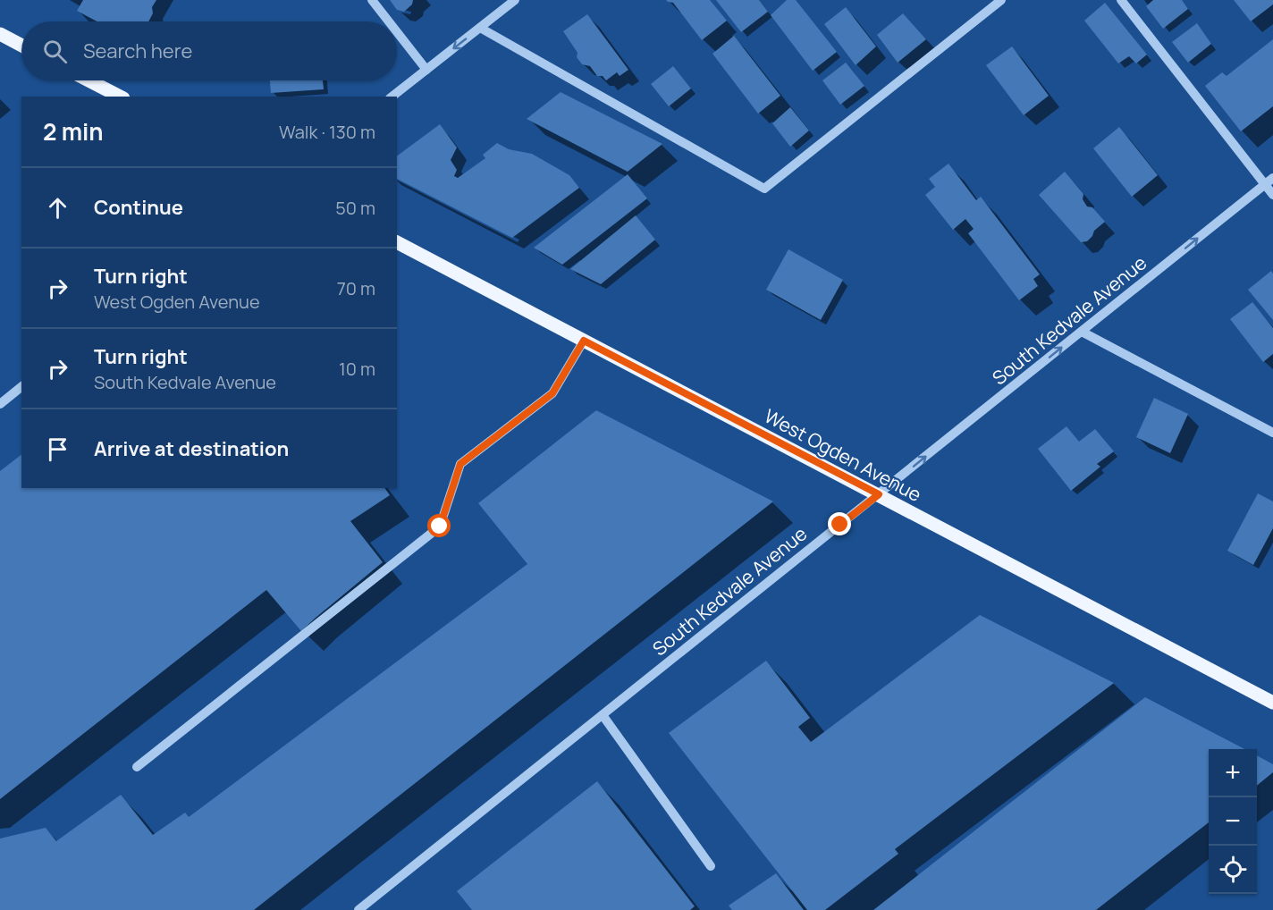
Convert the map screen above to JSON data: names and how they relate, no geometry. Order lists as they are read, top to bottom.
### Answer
{
  "streets": {
    "main road": ["West Ogden Avenue"],
    "street": ["South Kedvale Avenue"]
  },
  "crossings": [
    ["South Kedvale Avenue", "West Ogden Avenue"]
  ],
  "one_way": ["South Kedvale Avenue"],
  "page": {
    "search": "Search here",
    "heading": ["2 min", "Walk · 130 m"],
    "list": [
      ["Continue", "50 m"],
      ["Turn right", "West Ogden Avenue", "70 m"],
      ["Turn right", "South Kedvale Avenue", "10 m"],
      "Arrive at destination"
    ],
    "map_buttons": ["+", "−"]
  }
}
